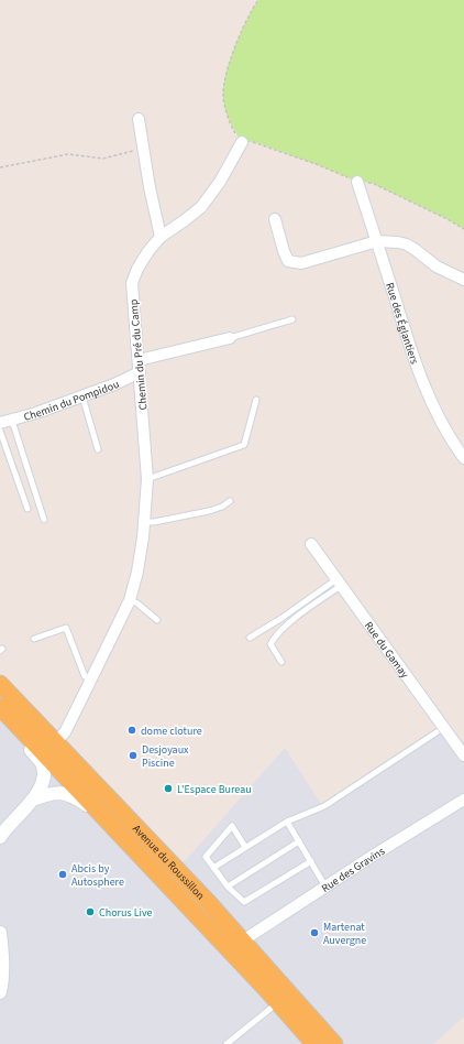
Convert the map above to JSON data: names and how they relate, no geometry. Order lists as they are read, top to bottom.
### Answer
{
  "streets": {
    "main road": ["Avenue du Roussillon"],
    "street": [
      "Rue des Églantiers",
      "Chemin du Pré du Camp",
      "Chemin du Pompidou",
      "Rue du Gamay",
      "Rue des Gravins"
    ]
  },
  "crossings": [
    ["Chemin du Pré du Camp", "Chemin du Pompidou"],
    ["Chemin du Pré du Camp", "Avenue du Roussillon"],
    ["Avenue du Roussillon", "Rue des Gravins"]
  ],
  "places": [
    "dome cloture",
    "Desjoyaux Piscine",
    "L'Espace Bureau",
    "Abcis by Autosphere",
    "Chorus Live",
    "Martenat Auvergne"
  ]
}
